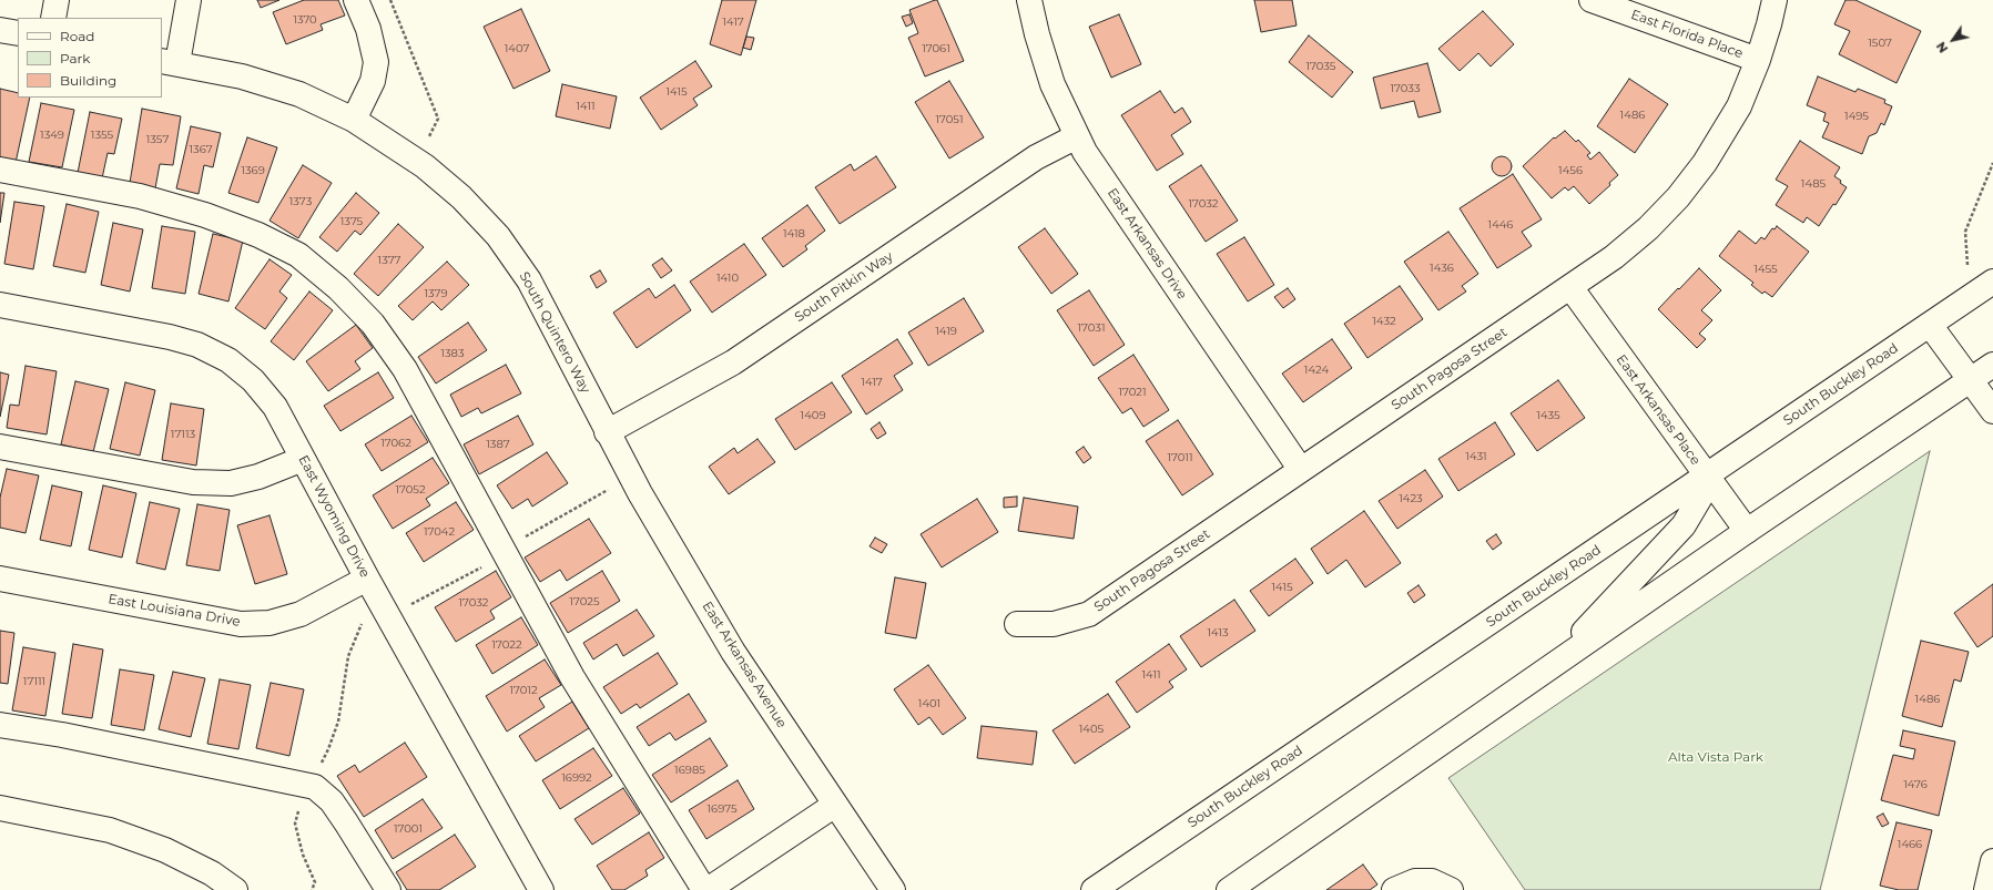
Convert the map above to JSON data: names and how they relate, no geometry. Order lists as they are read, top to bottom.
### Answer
{
  "streets": {
    "street": [
      "East Florida Place",
      "East Arkansas Drive",
      "South Pitkin Way",
      "South Quintero Way",
      "South Pagosa Street",
      "South Buckley Road",
      "East Arkansas Place",
      "East Wyoming Drive",
      "East Louisiana Drive",
      "East Arkansas Avenue"
    ]
  },
  "crossings": [
    ["East Florida Place", "South Pagosa Street"],
    ["East Arkansas Drive", "South Pitkin Way"],
    ["East Arkansas Drive", "South Pagosa Street"],
    ["South Pitkin Way", "South Quintero Way"],
    ["South Pitkin Way", "East Arkansas Avenue"],
    ["South Quintero Way", "East Arkansas Avenue"],
    ["South Pagosa Street", "East Arkansas Place"],
    ["South Buckley Road", "East Arkansas Place"],
    ["East Wyoming Drive", "East Louisiana Drive"]
  ],
  "parks": ["Alta Vista Park"],
  "house_numbers": [
    "1370",
    "1417",
    "1507",
    "1407",
    "17061",
    "17035",
    "17033",
    "1415",
    "1411",
    "1486",
    "1495",
    "17051",
    "1349",
    "1355",
    "1357",
    "1367",
    "1369",
    "1456",
    "1485",
    "1373",
    "17032",
    "1375",
    "1446",
    "1418",
    "1377",
    "1436",
    "1455",
    "1410",
    "1379",
    "1432",
    "17031",
    "1419",
    "1383",
    "1424",
    "1417",
    "17021",
    "1409",
    "1435",
    "17113",
    "17062",
    "1387",
    "1431",
    "17011",
    "17052",
    "1423",
    "17042",
    "1415",
    "17025",
    "17032",
    "1413",
    "17022",
    "1411",
    "17111",
    "17012",
    "1486",
    "1401",
    "1405",
    "16985",
    "16992",
    "1476",
    "16975",
    "17001",
    "1466"
  ],
  "legend": ["Road", "Park", "Building"],
  "north": "bottom left"
}
